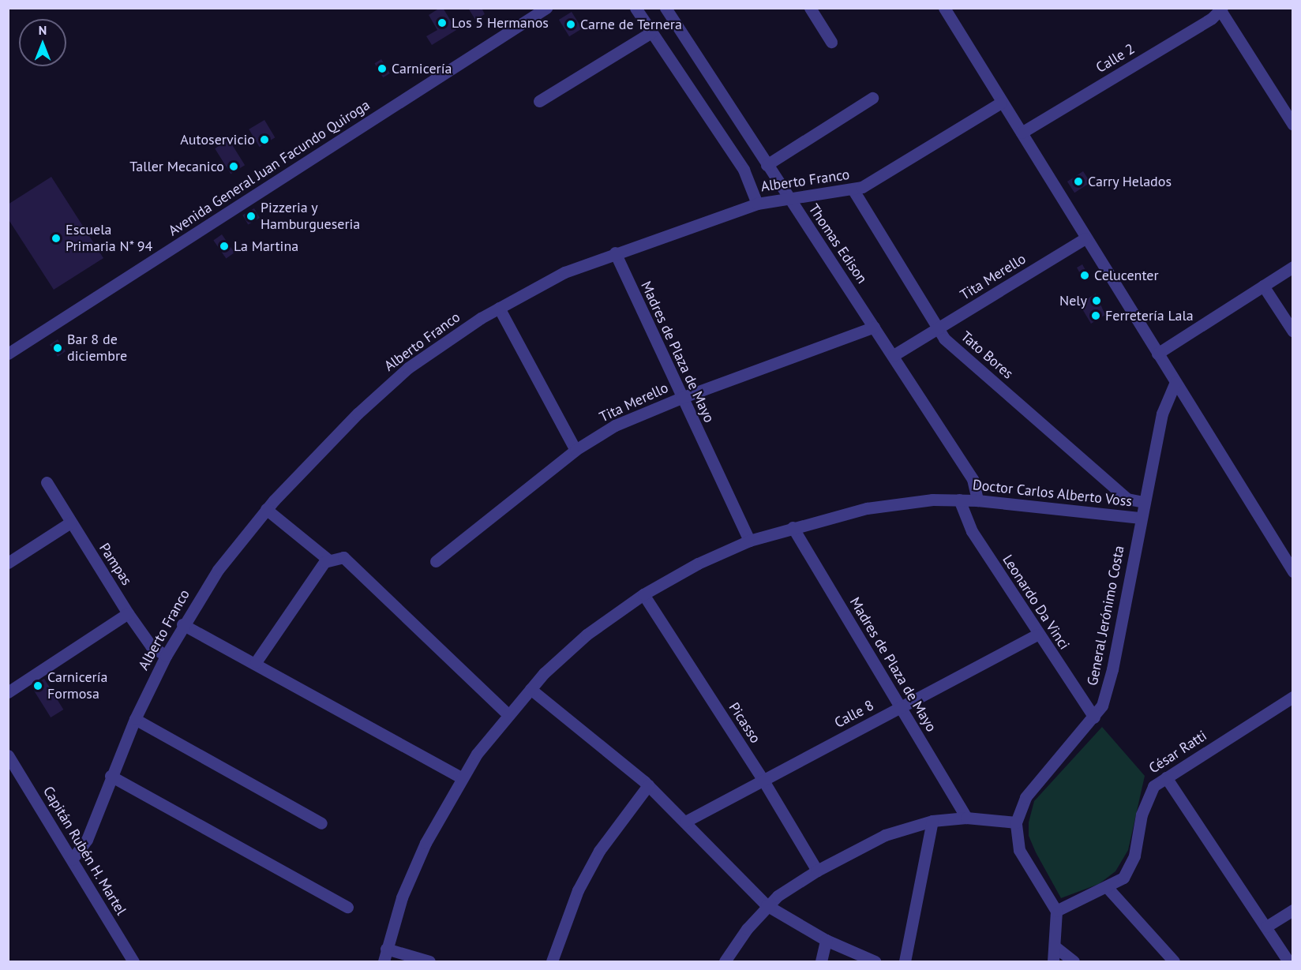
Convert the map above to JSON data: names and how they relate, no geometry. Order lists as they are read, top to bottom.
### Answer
{
  "streets": {
    "street": [
      "Calle 2",
      "Avenida General Juan Facundo Quiroga",
      "Alberto Franco",
      "Thomas Edison",
      "Tita Merello",
      "Madres de Plaza de Mayo",
      "Tato Bores",
      "Doctor Carlos Alberto Voss",
      "Pampas",
      "Leonardo Da Vinci",
      "General Jerónimo Costa",
      "Calle 8",
      "Picasso",
      "César Ratti",
      "Capitán Rubén H. Martel"
    ]
  },
  "crossings": [
    ["Alberto Franco", "Thomas Edison"],
    ["Alberto Franco", "Madres de Plaza de Mayo"],
    ["Alberto Franco", "Tato Bores"],
    ["Alberto Franco", "Pampas"],
    ["Alberto Franco", "Capitán Rubén H. Martel"],
    ["Thomas Edison", "Tita Merello"],
    ["Thomas Edison", "Doctor Carlos Alberto Voss"],
    ["Tita Merello", "Madres de Plaza de Mayo"],
    ["Tita Merello", "Tato Bores"],
    ["Madres de Plaza de Mayo", "Doctor Carlos Alberto Voss"],
    ["Madres de Plaza de Mayo", "Calle 8"],
    ["Tato Bores", "General Jerónimo Costa"],
    ["Doctor Carlos Alberto Voss", "Leonardo Da Vinci"],
    ["Doctor Carlos Alberto Voss", "General Jerónimo Costa"],
    ["Doctor Carlos Alberto Voss", "Picasso"],
    ["Leonardo Da Vinci", "General Jerónimo Costa"],
    ["Leonardo Da Vinci", "Calle 8"],
    ["General Jerónimo Costa", "César Ratti"],
    ["Calle 8", "Picasso"]
  ],
  "places": [
    "Los 5 Hermanos",
    "Carne de Ternera",
    "Carnicería",
    "Autoservicio",
    "Taller Mecanico",
    "Carry Helados",
    "Pizzeria y Hamburgueseria",
    "Escuela Primaria N* 94",
    "La Martina",
    "Celucenter",
    "Nely",
    "Ferretería Lala",
    "Bar 8 de diciembre",
    "Carnicería Formosa"
  ],
  "north": "top"
}
